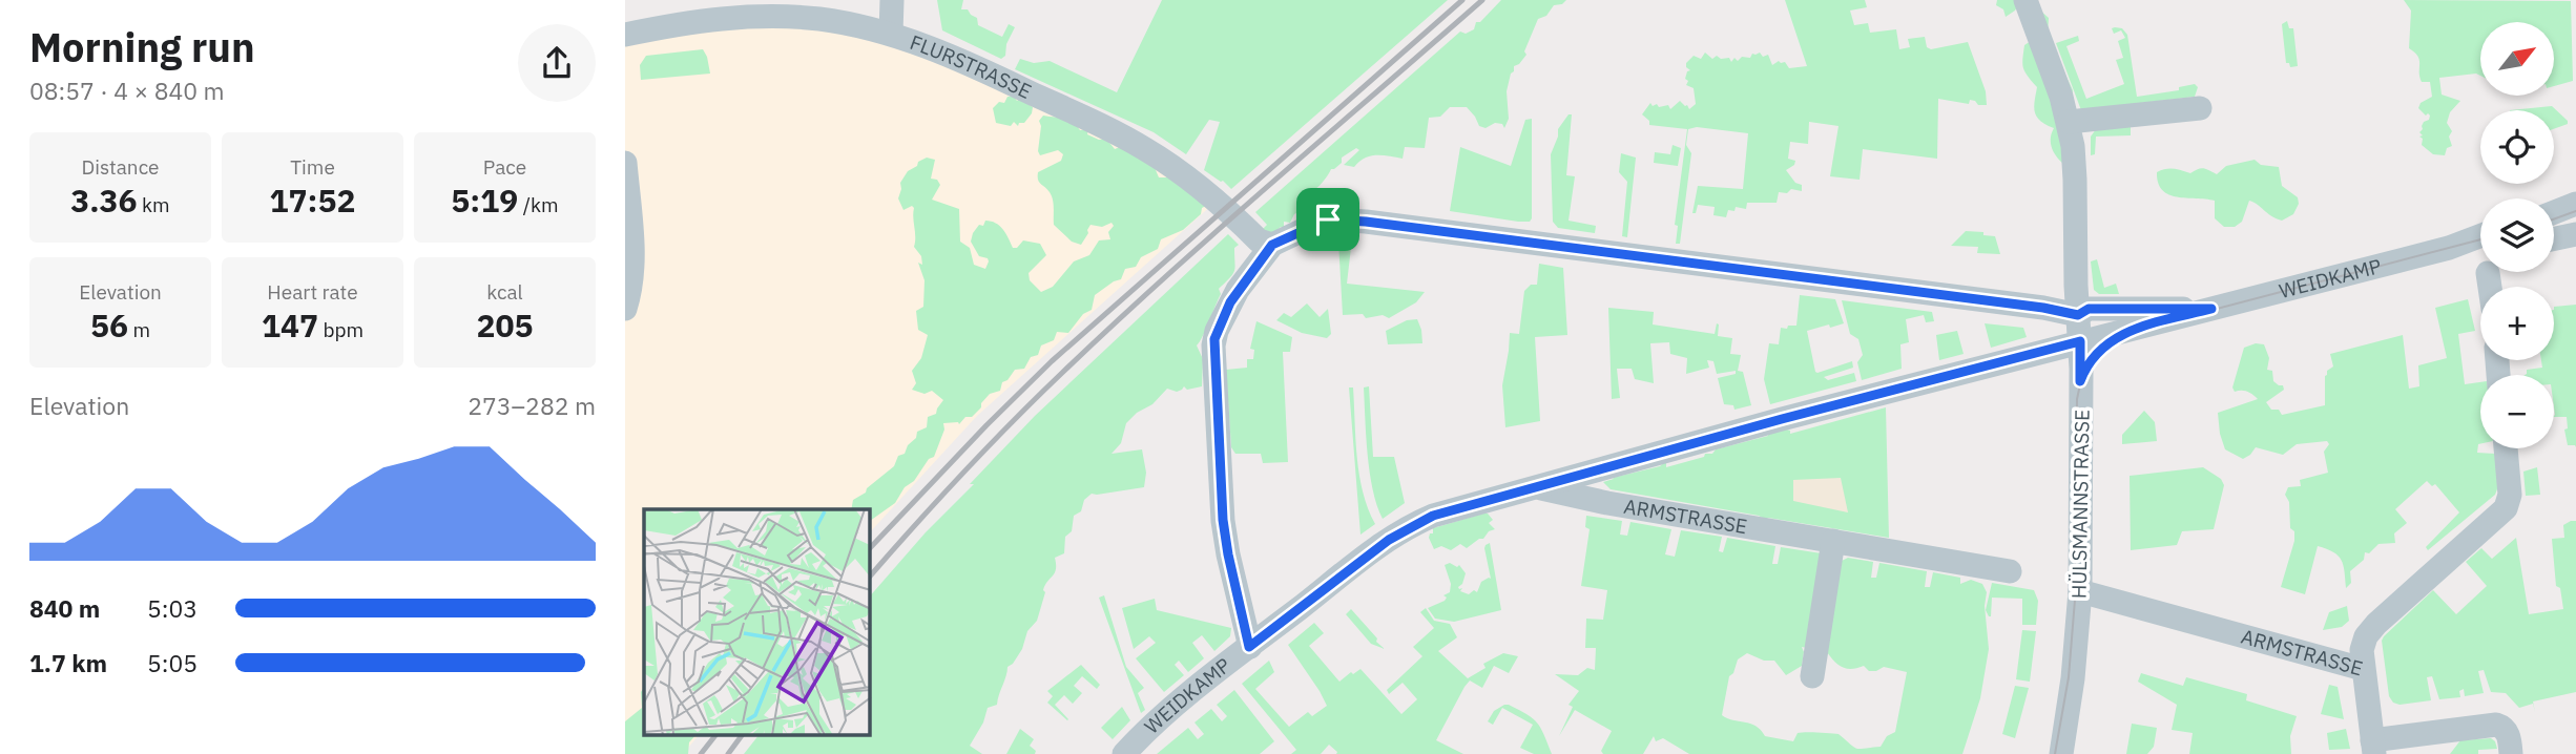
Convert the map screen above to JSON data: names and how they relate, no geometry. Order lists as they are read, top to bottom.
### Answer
{
  "streets": {
    "street": [
      "FLURSTRASSE",
      "WEIDKAMP",
      "HÜLSMANNSTRASSE",
      "ARMSTRASSE"
    ]
  },
  "crossings": [
    ["WEIDKAMP", "HÜLSMANNSTRASSE"],
    ["WEIDKAMP", "ARMSTRASSE"],
    ["HÜLSMANNSTRASSE", "ARMSTRASSE"]
  ],
  "north": "top right",
  "page": {
    "heading": ["Morning run", "08:57 · 4 × 840 m"],
    "map_buttons": ["+", "−"],
    "stats": [
      ["Distance", "3.36 km"],
      ["Time", "17:52"],
      ["Pace", "5:19 /km"],
      ["Elevation", "56 m"],
      ["Heart rate", "147 bpm"],
      ["kcal", "205"]
    ],
    "chart": ["Elevation", "273–282 m"],
    "list": [
      {
        "name": "840 m",
        "note": "5:03"
      },
      {
        "name": "1.7 km",
        "note": "5:05"
      }
    ]
  }
}
